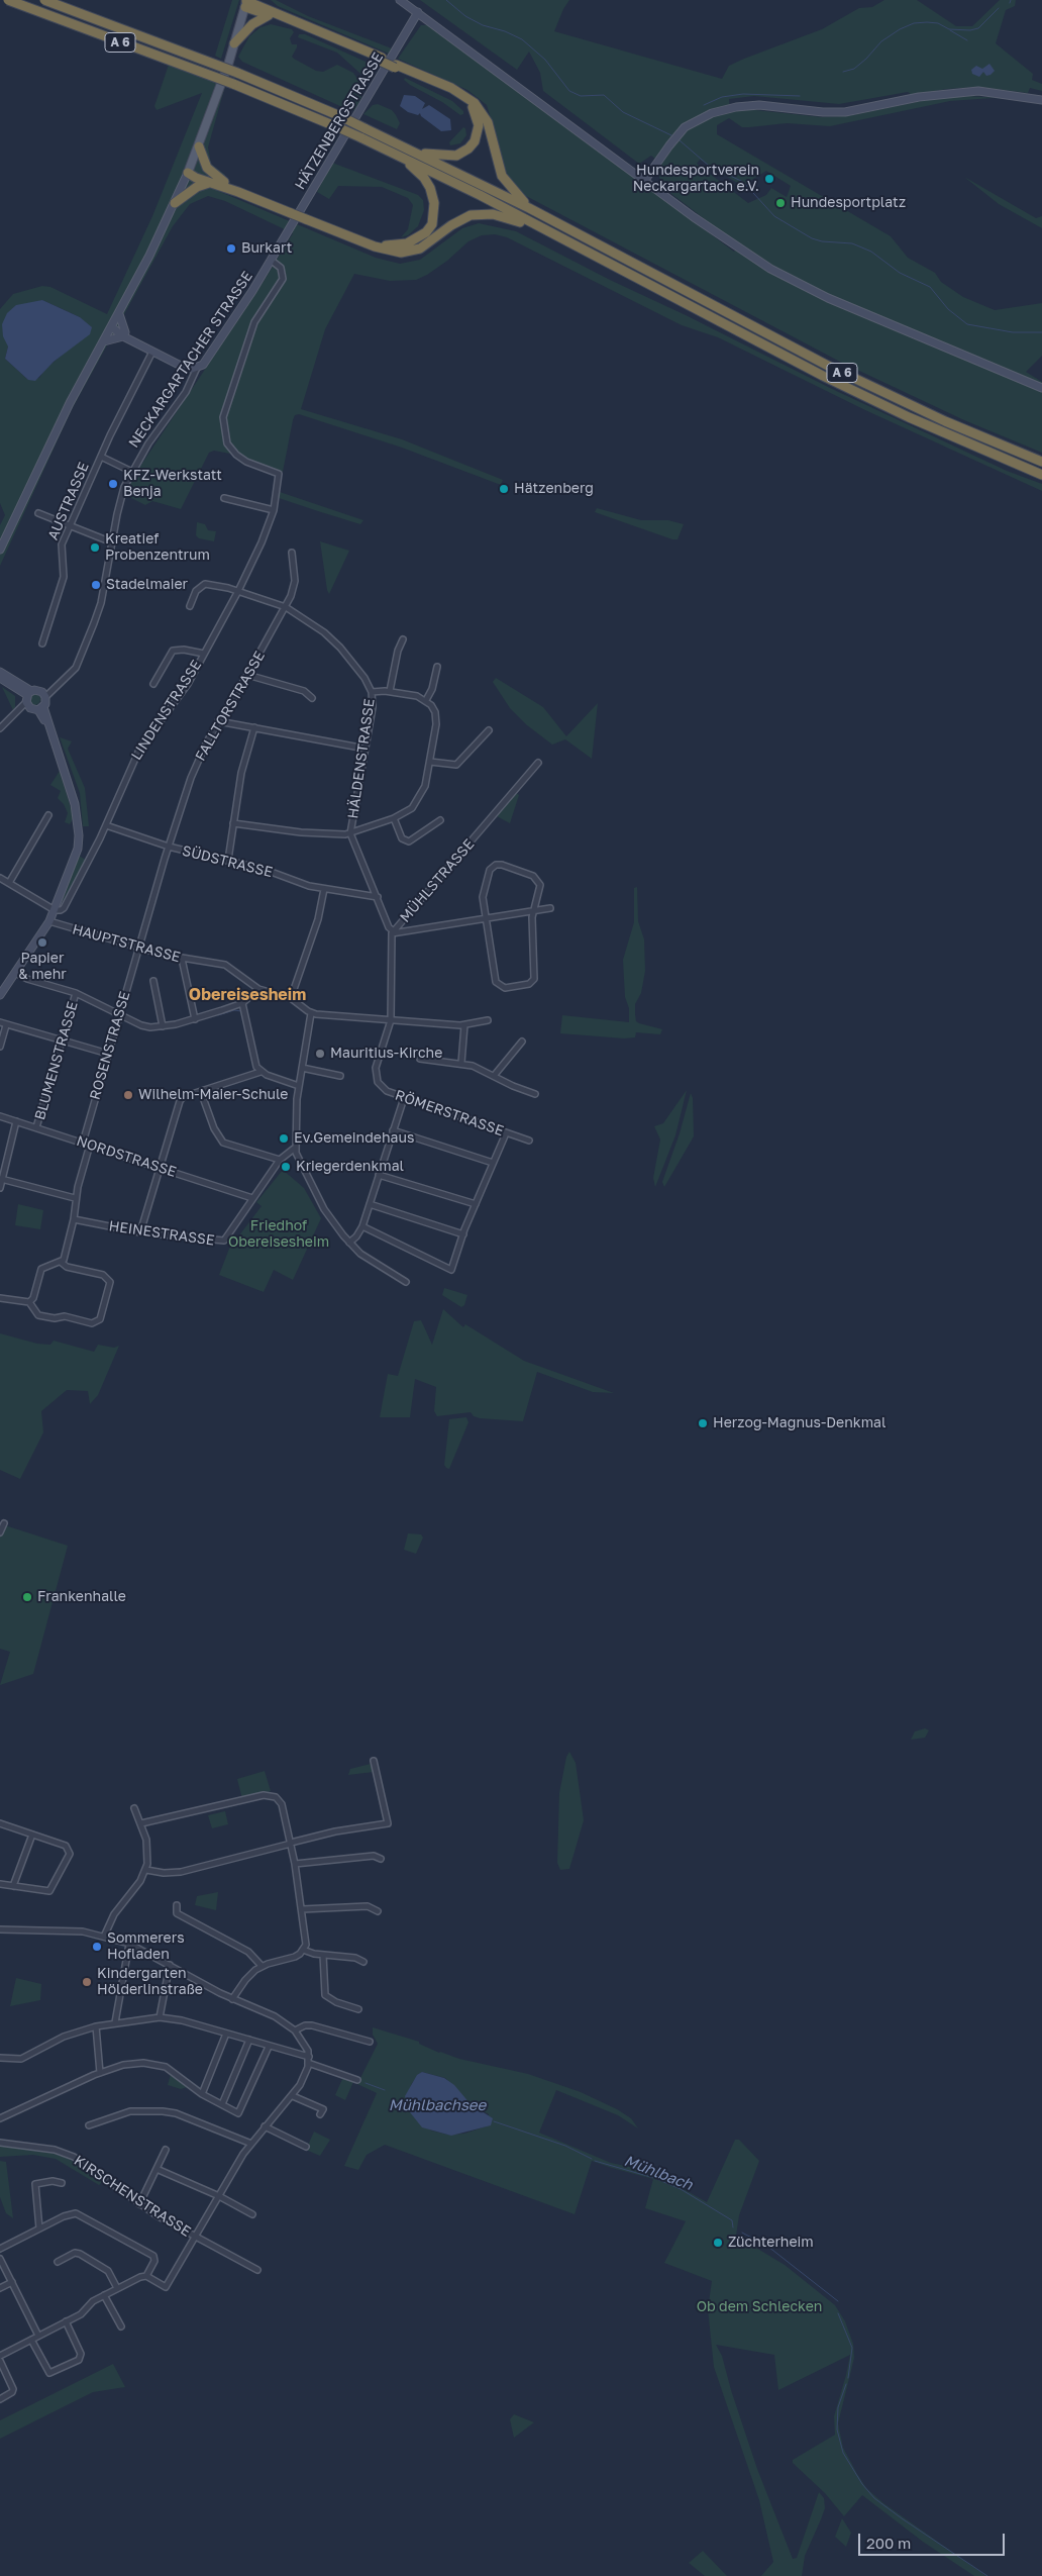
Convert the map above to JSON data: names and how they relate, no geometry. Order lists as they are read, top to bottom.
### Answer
{
  "streets": {
    "highway": ["A 6"],
    "street": [
      "HÄTZENBERGSTRASSE",
      "NECKARGARTACHER STRASSE",
      "AUSTRASSE",
      "FALLTORSTRASSE",
      "LINDENSTRASSE",
      "HÄLDENSTRASSE",
      "SÜDSTRASSE",
      "MÜHLSTRASSE",
      "HAUPTSTRASSE",
      "ROSENSTRASSE",
      "BLUMENSTRASSE",
      "RÖMERSTRASSE",
      "NORDSTRASSE",
      "HEINESTRASSE",
      "KIRSCHENSTRASSE"
    ]
  },
  "crossings": [
    ["HÄTZENBERGSTRASSE", "NECKARGARTACHER STRASSE"],
    ["NECKARGARTACHER STRASSE", "AUSTRASSE"],
    ["NECKARGARTACHER STRASSE", "LINDENSTRASSE"],
    ["FALLTORSTRASSE", "HÄLDENSTRASSE"],
    ["FALLTORSTRASSE", "SÜDSTRASSE"],
    ["FALLTORSTRASSE", "HAUPTSTRASSE"],
    ["FALLTORSTRASSE", "ROSENSTRASSE"],
    ["LINDENSTRASSE", "HÄLDENSTRASSE"],
    ["LINDENSTRASSE", "SÜDSTRASSE"],
    ["HÄLDENSTRASSE", "SÜDSTRASSE"],
    ["HÄLDENSTRASSE", "MÜHLSTRASSE"],
    ["MÜHLSTRASSE", "RÖMERSTRASSE"],
    ["HAUPTSTRASSE", "ROSENSTRASSE"],
    ["ROSENSTRASSE", "NORDSTRASSE"],
    ["BLUMENSTRASSE", "NORDSTRASSE"],
    ["NORDSTRASSE", "HEINESTRASSE"]
  ],
  "districts": ["Obereisesheim"],
  "water": ["Mühlbachsee", "Mühlbach"],
  "parks": ["Friedhof Obereisesheim", "Ob dem Schlecken"],
  "places": [
    "Hundesportverein Neckargartach e.V.",
    "Hundesportplatz",
    "Burkart",
    "KFZ-Werkstatt Benja",
    "Hätzenberg",
    "Kreatief Probenzentrum",
    "Stadelmaier",
    "Papier & mehr",
    "Mauritius-Kirche",
    "Wilhelm-Maier-Schule",
    "Ev.Gemeindehaus",
    "Kriegerdenkmal",
    "Herzog-Magnus-Denkmal",
    "Frankenhalle",
    "Sommerers Hofladen",
    "Kindergarten Hölderlinstraße",
    "Züchterheim"
  ],
  "scale_bar": "200 m"
}
